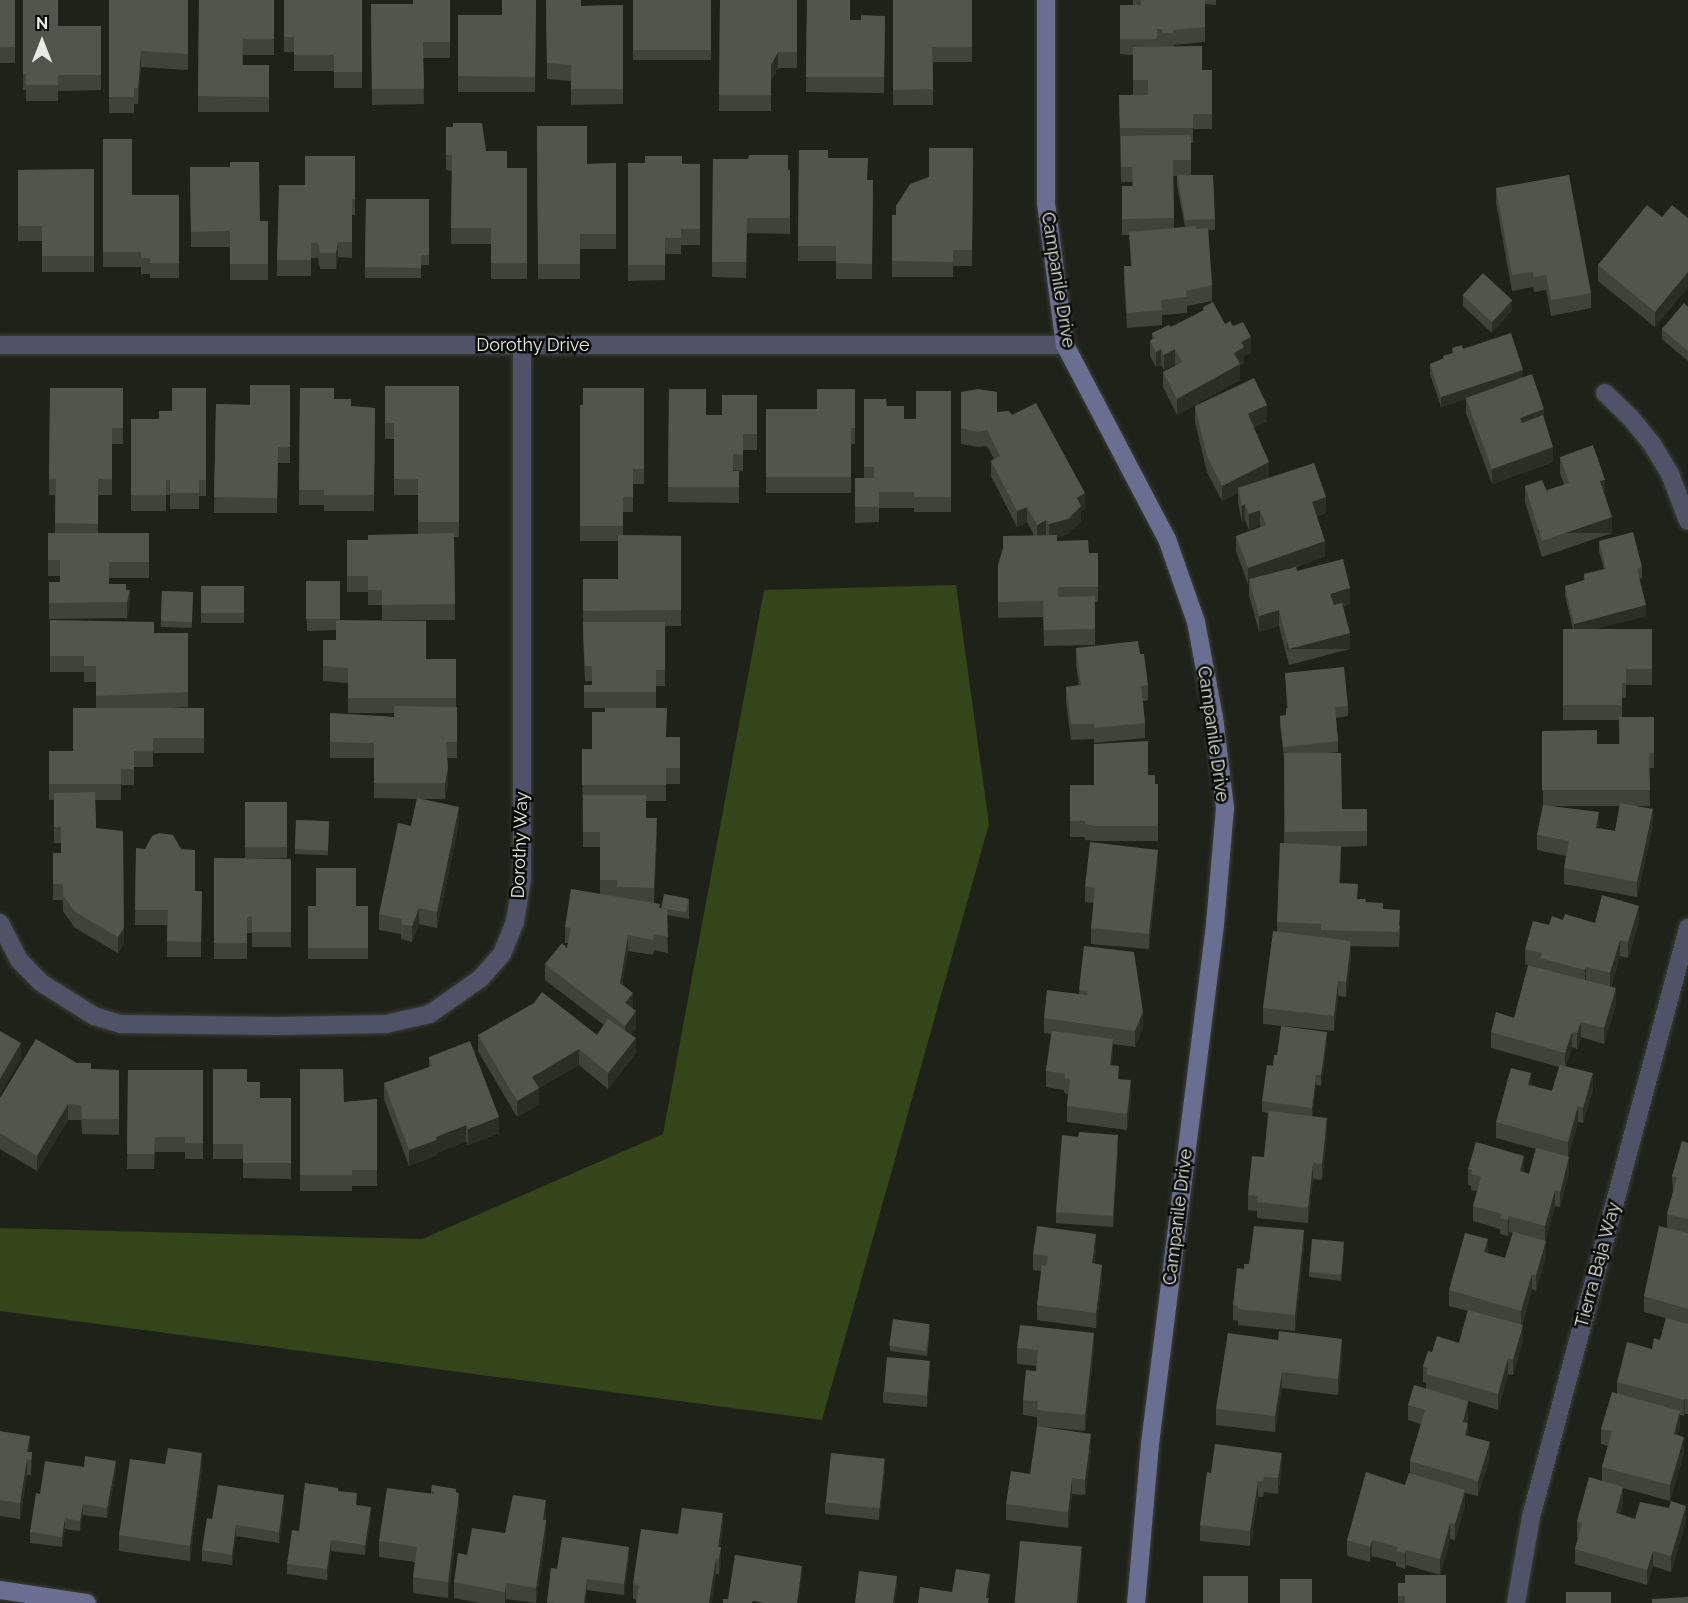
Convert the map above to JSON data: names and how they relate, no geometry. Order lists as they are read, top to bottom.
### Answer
{
  "streets": {
    "street": [
      "Campanile Drive",
      "Dorothy Drive",
      "Dorothy Way",
      "Tierra Baja Way"
    ]
  },
  "crossings": [
    ["Campanile Drive", "Dorothy Drive"],
    ["Dorothy Drive", "Dorothy Way"]
  ],
  "north": "top"
}
